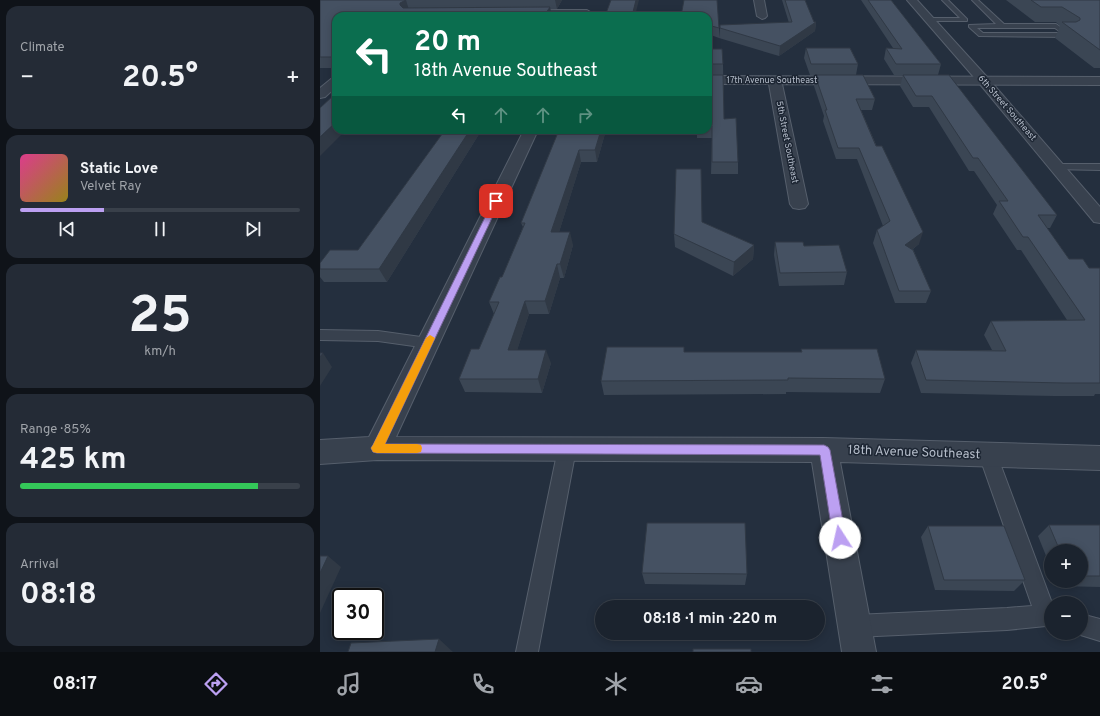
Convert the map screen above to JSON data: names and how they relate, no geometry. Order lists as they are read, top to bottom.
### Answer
{
  "streets": {
    "street": [
      "17th Avenue Southeast",
      "6th Street Southeast",
      "5th Street Southeast",
      "18th Avenue Southeast"
    ]
  },
  "crossings": [
    ["17th Avenue Southeast", "6th Street Southeast"],
    ["17th Avenue Southeast", "5th Street Southeast"]
  ],
  "page": {
    "tile": [
      "Climate",
      ["25", "km/h"],
      ["Range · 85%", "425 km"],
      ["Arrival", "08:18"]
    ],
    "turn": ["20 m", "18th Avenue Southeast"],
    "heat": ["−", "20.5°", "+"],
    "song": ["Static Love", "Velvet Ray"],
    "map_buttons": ["+", "−"],
    "limit": "30",
    "trip": "08:18 · 1 min · 220 m",
    "tabs": ["08:17", "20.5°"]
  }
}
